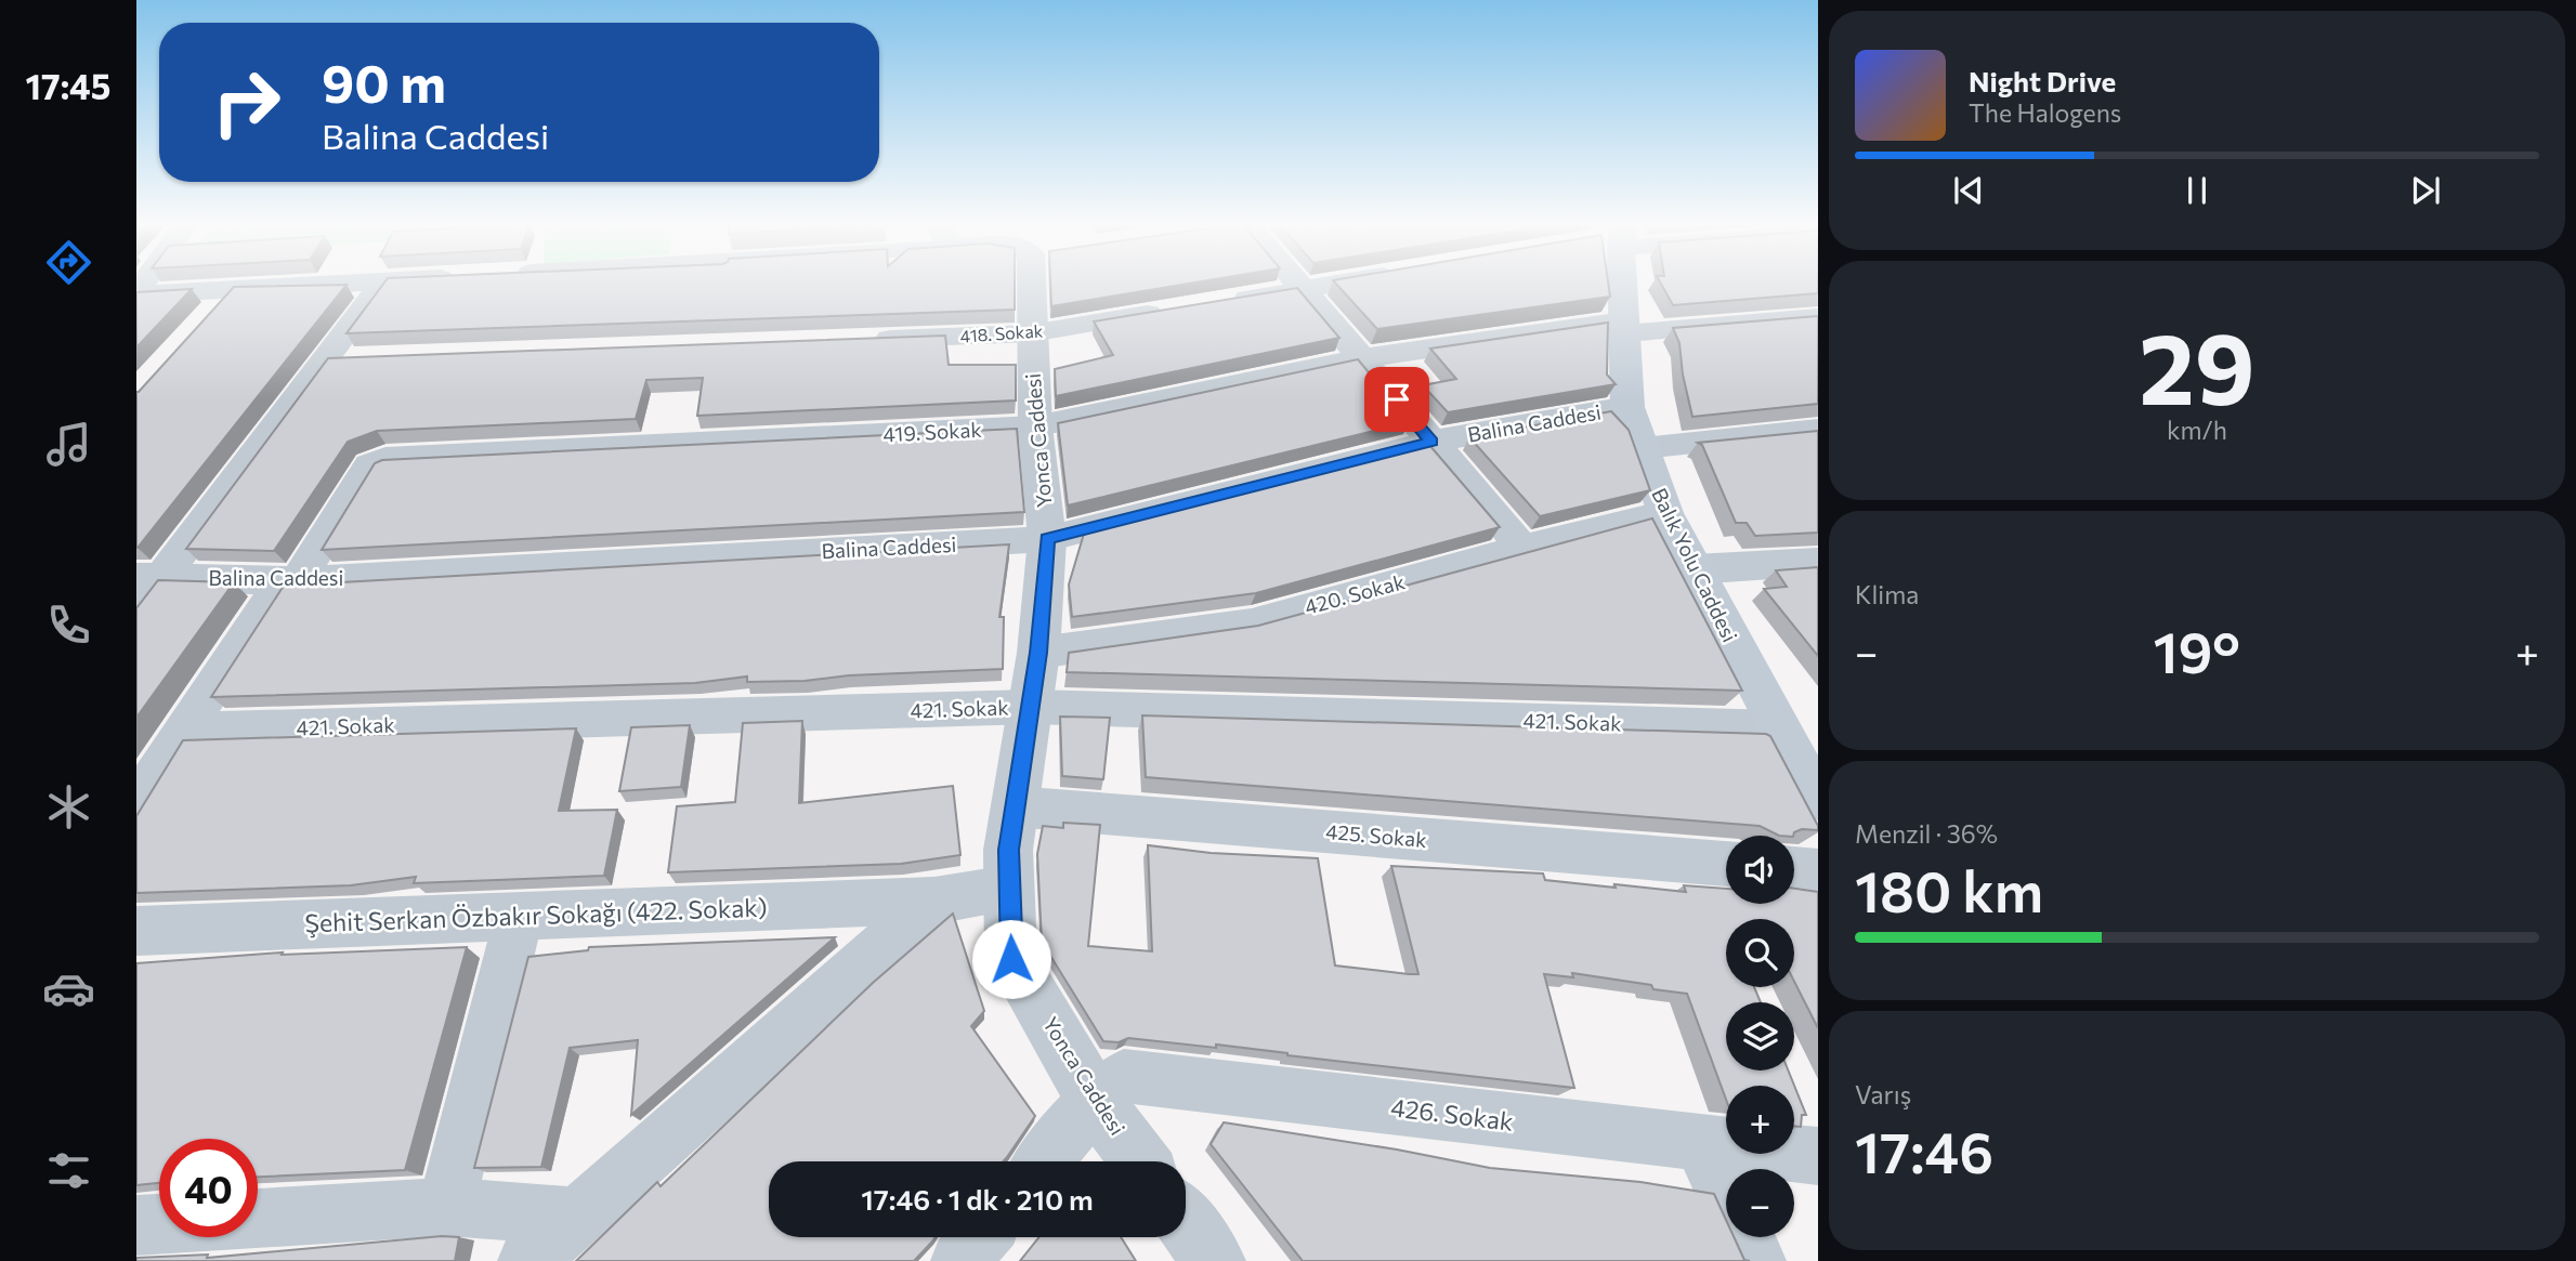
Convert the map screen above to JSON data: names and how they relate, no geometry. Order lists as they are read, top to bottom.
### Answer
{
  "streets": {
    "main road": ["Balık Yolu Caddesi"],
    "street": [
      "418. Sokak",
      "Balina Caddesi",
      "419. Sokak",
      "Yonca Caddesi",
      "420. Sokak",
      "421. Sokak",
      "425. Sokak",
      "Şehit Serkan Özbakır Sokağı (422. Sokak)",
      "426. Sokak"
    ]
  },
  "crossings": [
    ["418. Sokak", "Yonca Caddesi"],
    ["Balina Caddesi", "419. Sokak"],
    ["Balina Caddesi", "Yonca Caddesi"],
    ["Balina Caddesi", "Balık Yolu Caddesi"],
    ["419. Sokak", "Yonca Caddesi"],
    ["419. Sokak", "Balık Yolu Caddesi"],
    ["Yonca Caddesi", "420. Sokak"],
    ["Yonca Caddesi", "421. Sokak"],
    ["Yonca Caddesi", "425. Sokak"],
    ["Yonca Caddesi", "Şehit Serkan Özbakır Sokağı (422. Sokak)"],
    ["Yonca Caddesi", "426. Sokak"],
    ["Balık Yolu Caddesi", "420. Sokak"],
    ["Balık Yolu Caddesi", "421. Sokak"]
  ],
  "page": {
    "tabs": "17:45",
    "turn": ["90 m", "Balina Caddesi"],
    "song": ["Night Drive", "The Halogens"],
    "tile": [
      ["29", "km/h"],
      "Klima",
      ["Menzil · 36%", "180 km"],
      ["Varış", "17:46"]
    ],
    "heat": ["−", "19°", "+"],
    "map_buttons": ["+", "−"],
    "limit": "40",
    "trip": "17:46 · 1 dk · 210 m"
  }
}
